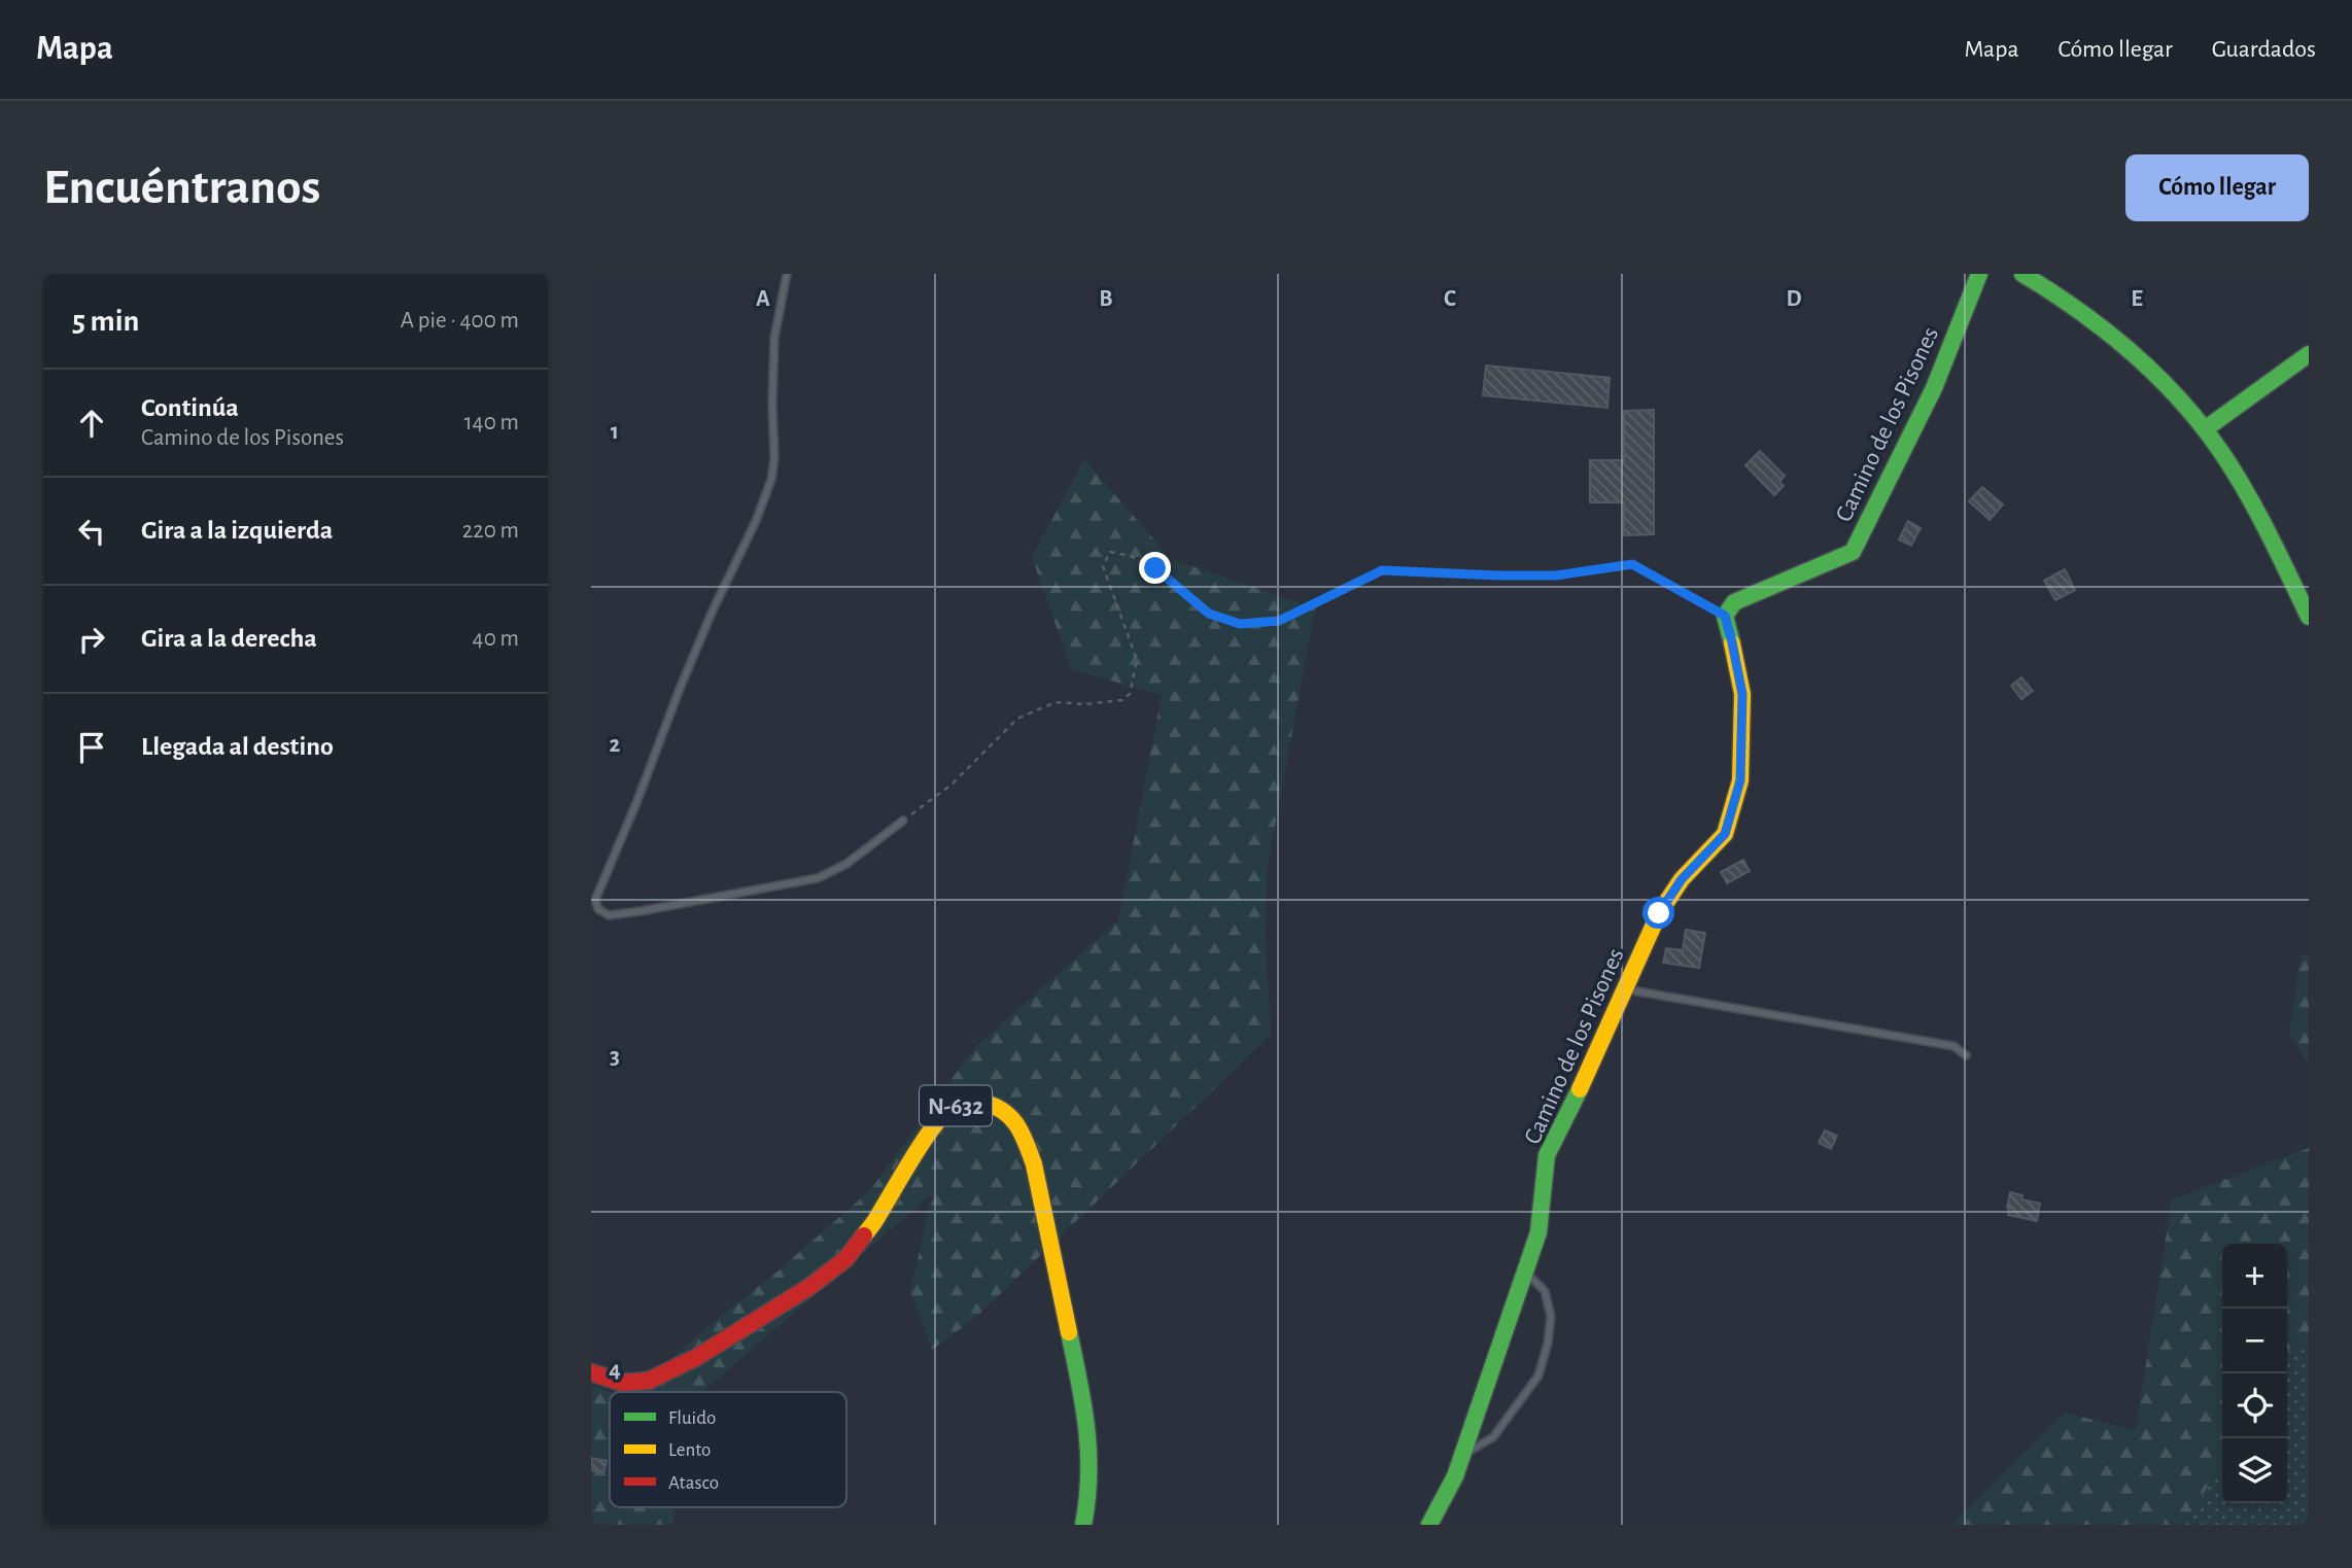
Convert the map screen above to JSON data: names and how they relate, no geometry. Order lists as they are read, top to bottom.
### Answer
{
  "streets": {
    "main road": ["Camino de los Pisones", "N-632"]
  },
  "legend": ["Fluido", "Lento", "Atasco"],
  "page": {
    "header": "Mapa",
    "nav": ["Mapa", "Cómo llegar", "Guardados"],
    "buttons": "Cómo llegar",
    "title": "Encuéntranos",
    "heading": ["5 min", "A pie · 400 m"],
    "list": [
      ["Continúa", "Camino de los Pisones", "140 m"],
      ["Gira a la izquierda", "220 m"],
      ["Gira a la derecha", "40 m"],
      "Llegada al destino"
    ],
    "map_buttons": ["+", "−"]
  },
  "grid": {
    "columns": [
      "A",
      "B",
      "C",
      "D",
      "E"
    ],
    "rows": [
      "1",
      "2",
      "3",
      "4"
    ]
  }
}
